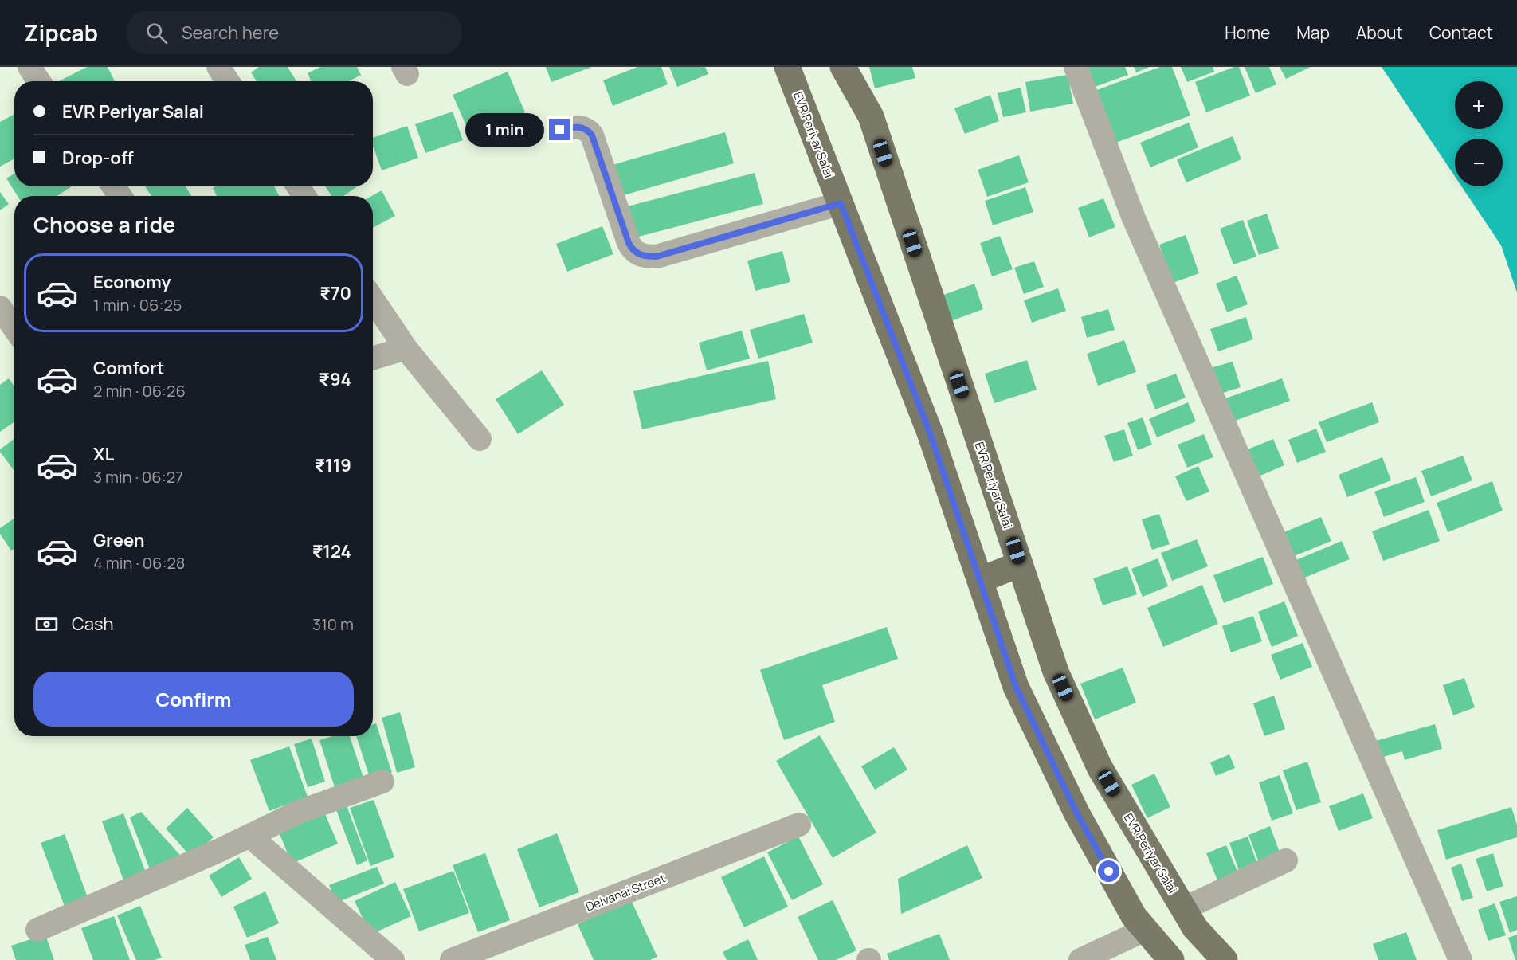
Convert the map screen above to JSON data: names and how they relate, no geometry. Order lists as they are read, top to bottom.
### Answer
{
  "streets": {
    "main road": ["EVR Periyar Salai"],
    "street": ["Deivanai Street"]
  },
  "page": {
    "header": "Zipcab",
    "search": "Search here",
    "nav": [
      "Home",
      "Map",
      "About",
      "Contact"
    ],
    "map_buttons": ["+", "−"],
    "banner": ["EVR Periyar Salai", "Drop-off"],
    "bubble": "1 min",
    "heading": "Choose a ride",
    "list": [
      {
        "name": "Economy",
        "note": "1 min · 06:25",
        "value": "₹70"
      },
      {
        "name": "Comfort",
        "note": "2 min · 06:26",
        "value": "₹94"
      },
      {
        "name": "XL",
        "note": "3 min · 06:27",
        "value": "₹119"
      },
      {
        "name": "Green",
        "note": "4 min · 06:28",
        "value": "₹124"
      }
    ],
    "pay": ["Cash", "310 m"],
    "buttons": "Confirm"
  }
}
